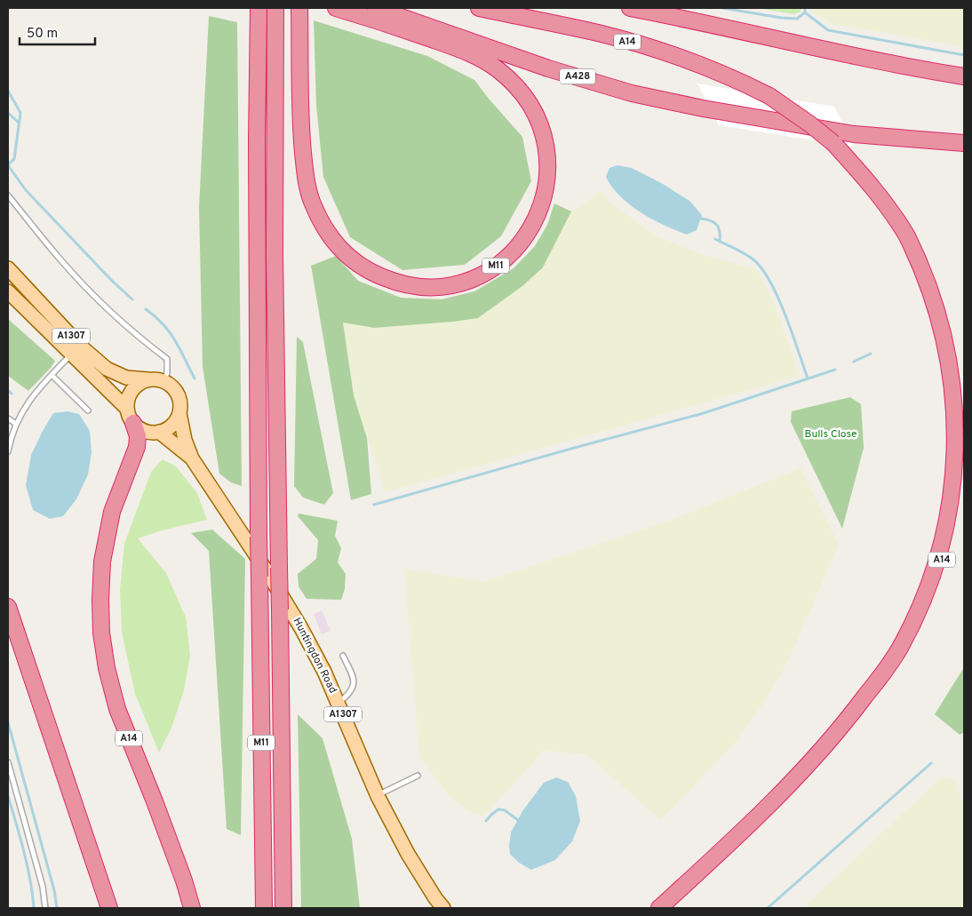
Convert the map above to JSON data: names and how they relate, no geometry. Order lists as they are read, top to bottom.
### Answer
{
  "streets": {
    "highway": ["A14", "A428", "M11"],
    "main road": ["A1307", "Huntingdon Road"]
  },
  "crossings": [
    ["A14", "A1307"],
    ["A14", "Huntingdon Road"],
    ["A1307", "Huntingdon Road"]
  ],
  "parks": ["Bulls Close"],
  "scale_bar": "50 m"
}
